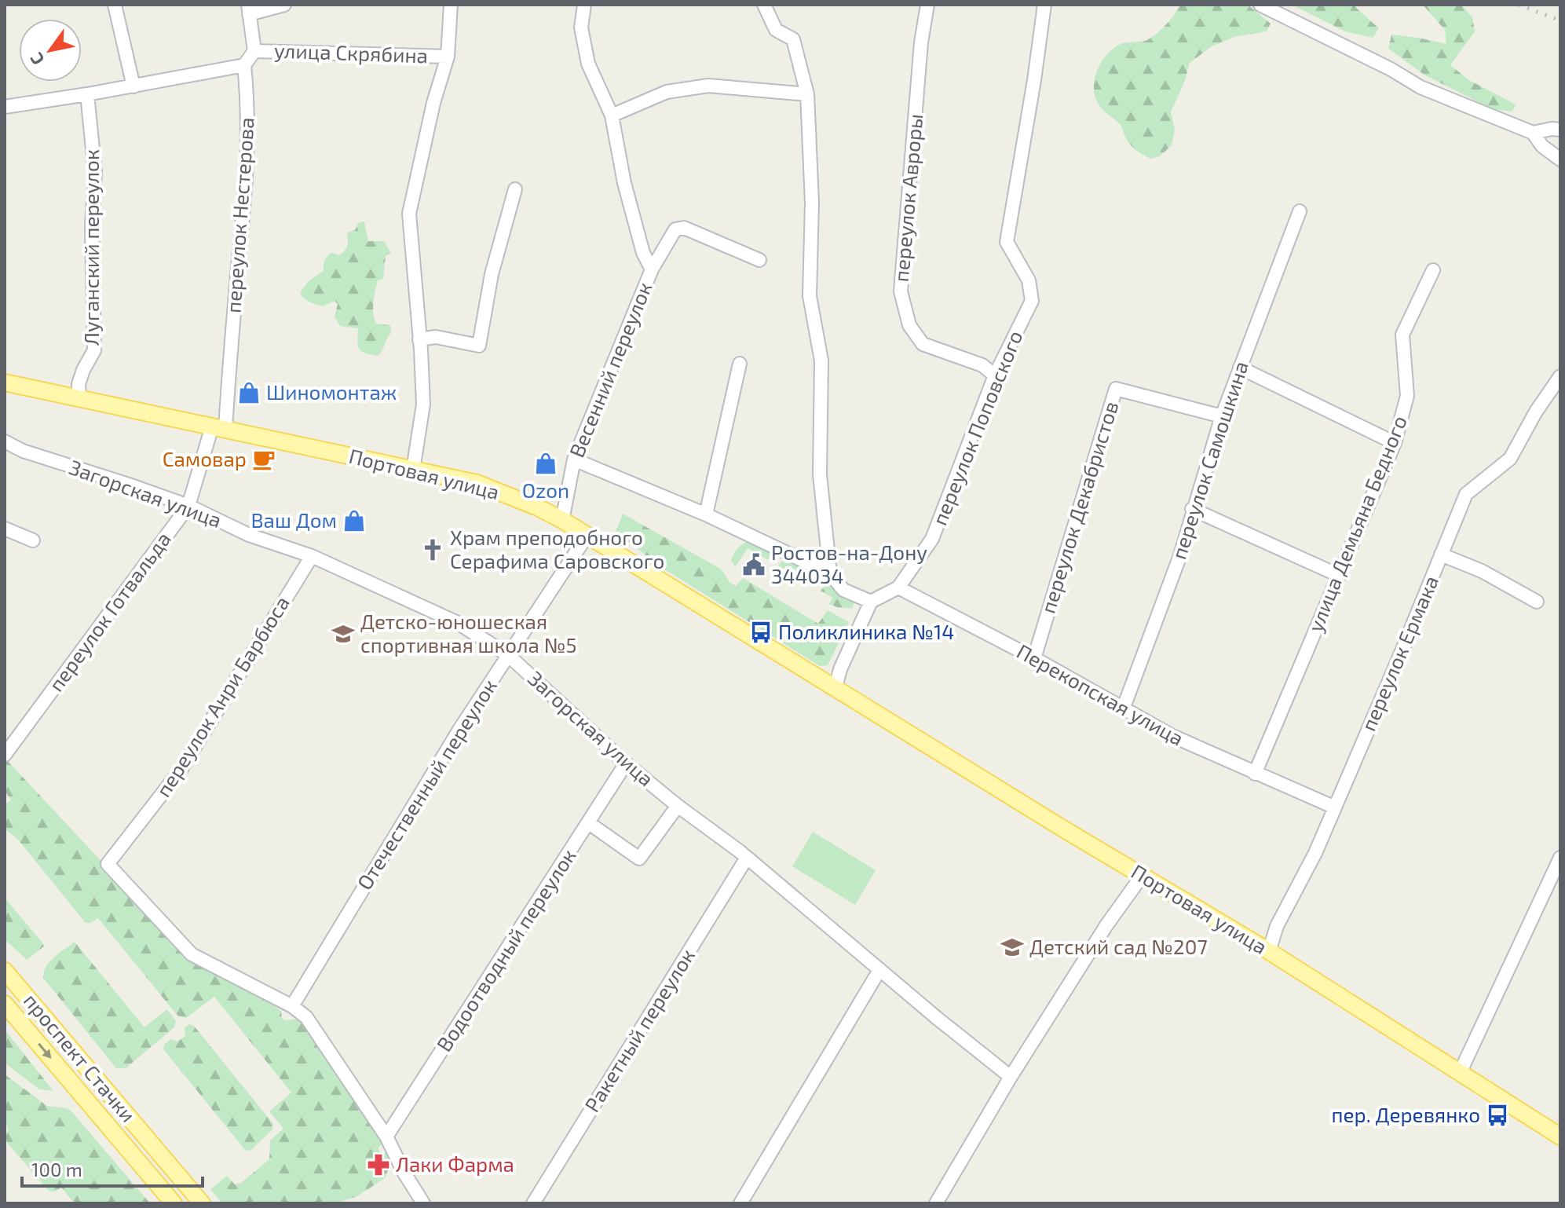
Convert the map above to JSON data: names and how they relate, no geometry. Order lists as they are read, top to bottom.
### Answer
{
  "streets": {
    "main road": ["Портовая улица", "проспект Стачки"],
    "street": [
      "улица Скрябина",
      "переулок Авроры",
      "переулок Нестерова",
      "Луганский переулок",
      "Весенний переулок",
      "переулок Поповского",
      "переулок Самошкина",
      "Загорская улица",
      "переулок Декабристов",
      "улица Демьяна Бедного",
      "переулок Готвальда",
      "переулок Ермака",
      "Перекопская улица",
      "переулок Анри Барбюса",
      "Отечественный переулок",
      "Водоотводный переулок",
      "Ракетный переулок"
    ]
  },
  "crossings": [
    ["улица Скрябина", "переулок Нестерова"],
    ["улица Скрябина", "Луганский переулок"],
    ["переулок Авроры", "переулок Поповского"],
    ["переулок Нестерова", "Портовая улица"],
    ["переулок Нестерова", "переулок Готвальда"],
    ["Луганский переулок", "Портовая улица"],
    ["Весенний переулок", "Портовая улица"],
    ["переулок Поповского", "Перекопская улица"],
    ["переулок Самошкина", "переулок Декабристов"],
    ["переулок Самошкина", "Перекопская улица"],
    ["Портовая улица", "переулок Готвальда"],
    ["Портовая улица", "переулок Ермака"],
    ["Портовая улица", "Отечественный переулок"],
    ["Загорская улица", "переулок Готвальда"],
    ["Загорская улица", "переулок Анри Барбюса"],
    ["Загорская улица", "Отечественный переулок"],
    ["Загорская улица", "Водоотводный переулок"],
    ["Загорская улица", "Ракетный переулок"],
    ["переулок Декабристов", "Перекопская улица"],
    ["улица Демьяна Бедного", "Перекопская улица"],
    ["переулок Ермака", "Перекопская улица"],
    ["переулок Анри Барбюса", "Отечественный переулок"]
  ],
  "places": {
    "shop": ["Шиномонтаж", "Ozon", "Ваш Дом"],
    "cafe": ["Самовар"],
    "church": ["Храм преподобного Серафима Саровского"],
    "public building": ["Ростов-на-Дону 344034"],
    "bus stop": ["Поликлиника №14", "пер. Деревянко"],
    "school or university": ["Детско-юношеская спортивная школа №5", "Детский сад №207"],
    "pharmacy": ["Лаки Фарма"]
  },
  "scale_bar": "100 m",
  "north": "bottom left"
}
